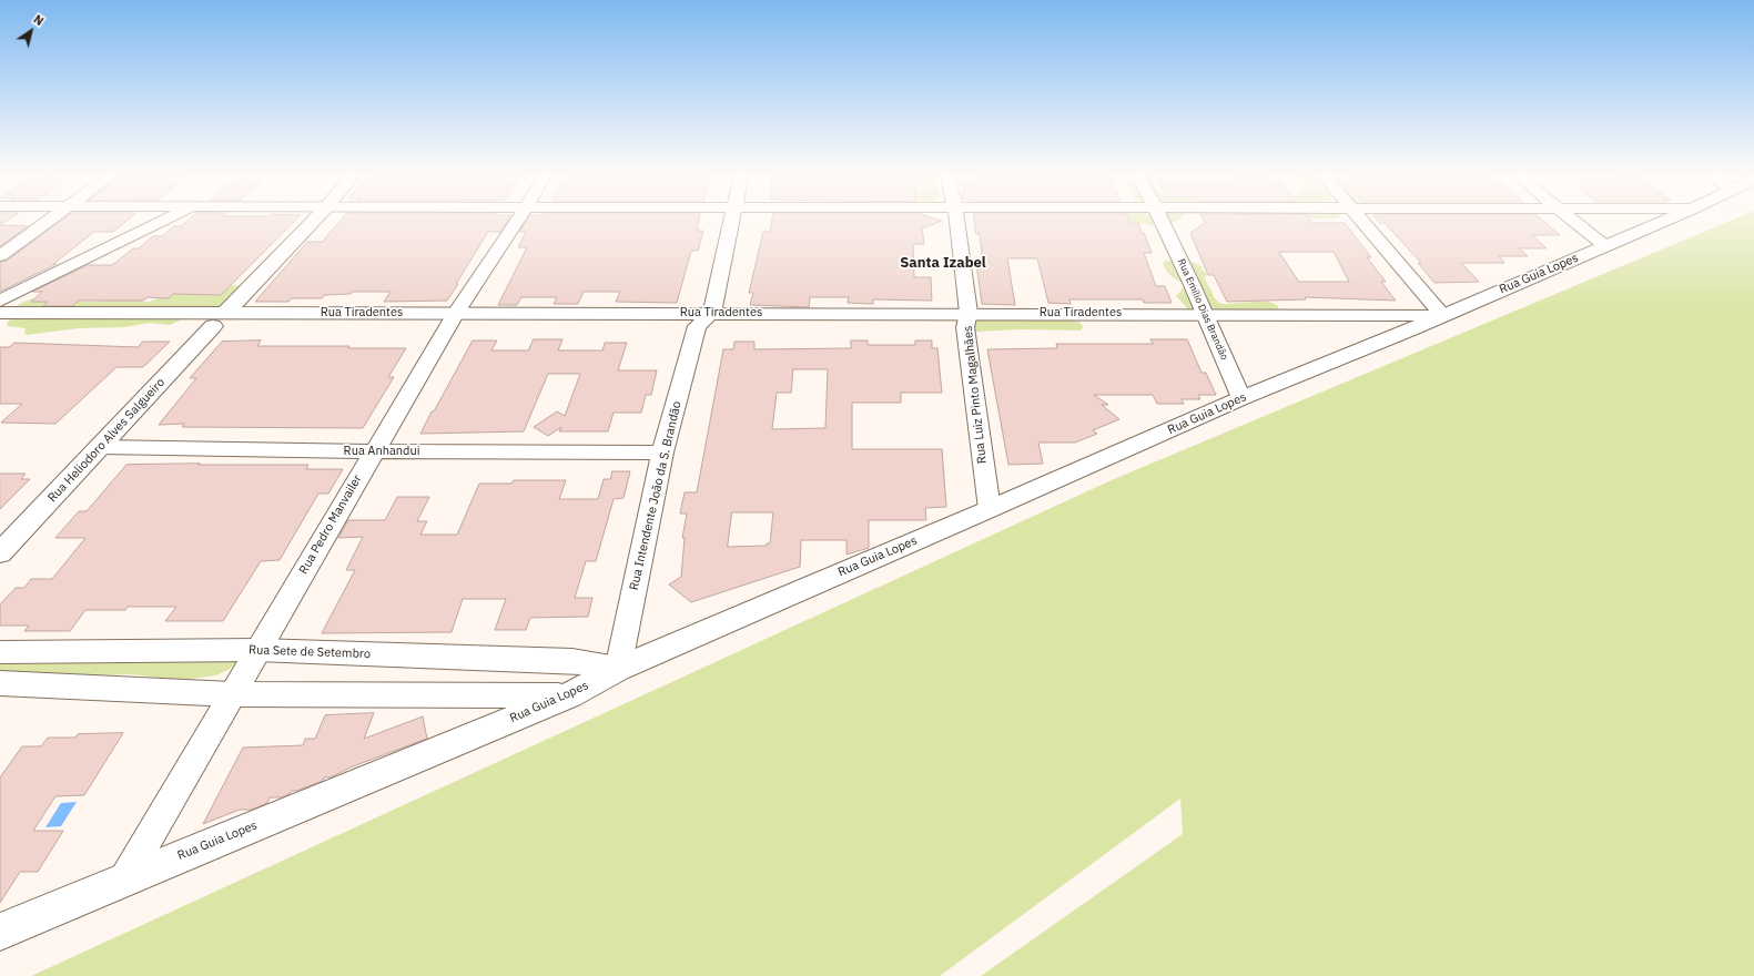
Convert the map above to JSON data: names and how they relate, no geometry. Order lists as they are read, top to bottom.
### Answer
{
  "streets": {
    "main road": [
      "Rua Guia Lopes",
      "Rua Tiradentes",
      "Rua Heliodoro Alves Salgueiro",
      "Rua Sete de Setembro"
    ],
    "street": [
      "Rua Emilio Dias Brandão",
      "Rua Luiz Pinto Magalhães",
      "Rua Anhandui",
      "Rua Intendente João da S. Brandão",
      "Rua Pedro Manvailer"
    ]
  },
  "crossings": [
    ["Rua Guia Lopes", "Rua Emilio Dias Brandão"],
    ["Rua Guia Lopes", "Rua Tiradentes"],
    ["Rua Guia Lopes", "Rua Luiz Pinto Magalhães"],
    ["Rua Guia Lopes", "Rua Intendente João da S. Brandão"],
    ["Rua Guia Lopes", "Rua Pedro Manvailer"],
    ["Rua Guia Lopes", "Rua Sete de Setembro"],
    ["Rua Emilio Dias Brandão", "Rua Tiradentes"],
    ["Rua Tiradentes", "Rua Luiz Pinto Magalhães"],
    ["Rua Tiradentes", "Rua Heliodoro Alves Salgueiro"],
    ["Rua Tiradentes", "Rua Intendente João da S. Brandão"],
    ["Rua Tiradentes", "Rua Pedro Manvailer"],
    ["Rua Heliodoro Alves Salgueiro", "Rua Anhandui"],
    ["Rua Anhandui", "Rua Intendente João da S. Brandão"],
    ["Rua Anhandui", "Rua Pedro Manvailer"],
    ["Rua Intendente João da S. Brandão", "Rua Sete de Setembro"],
    ["Rua Pedro Manvailer", "Rua Sete de Setembro"]
  ],
  "districts": ["Santa Izabel"],
  "north": "top right"
}
